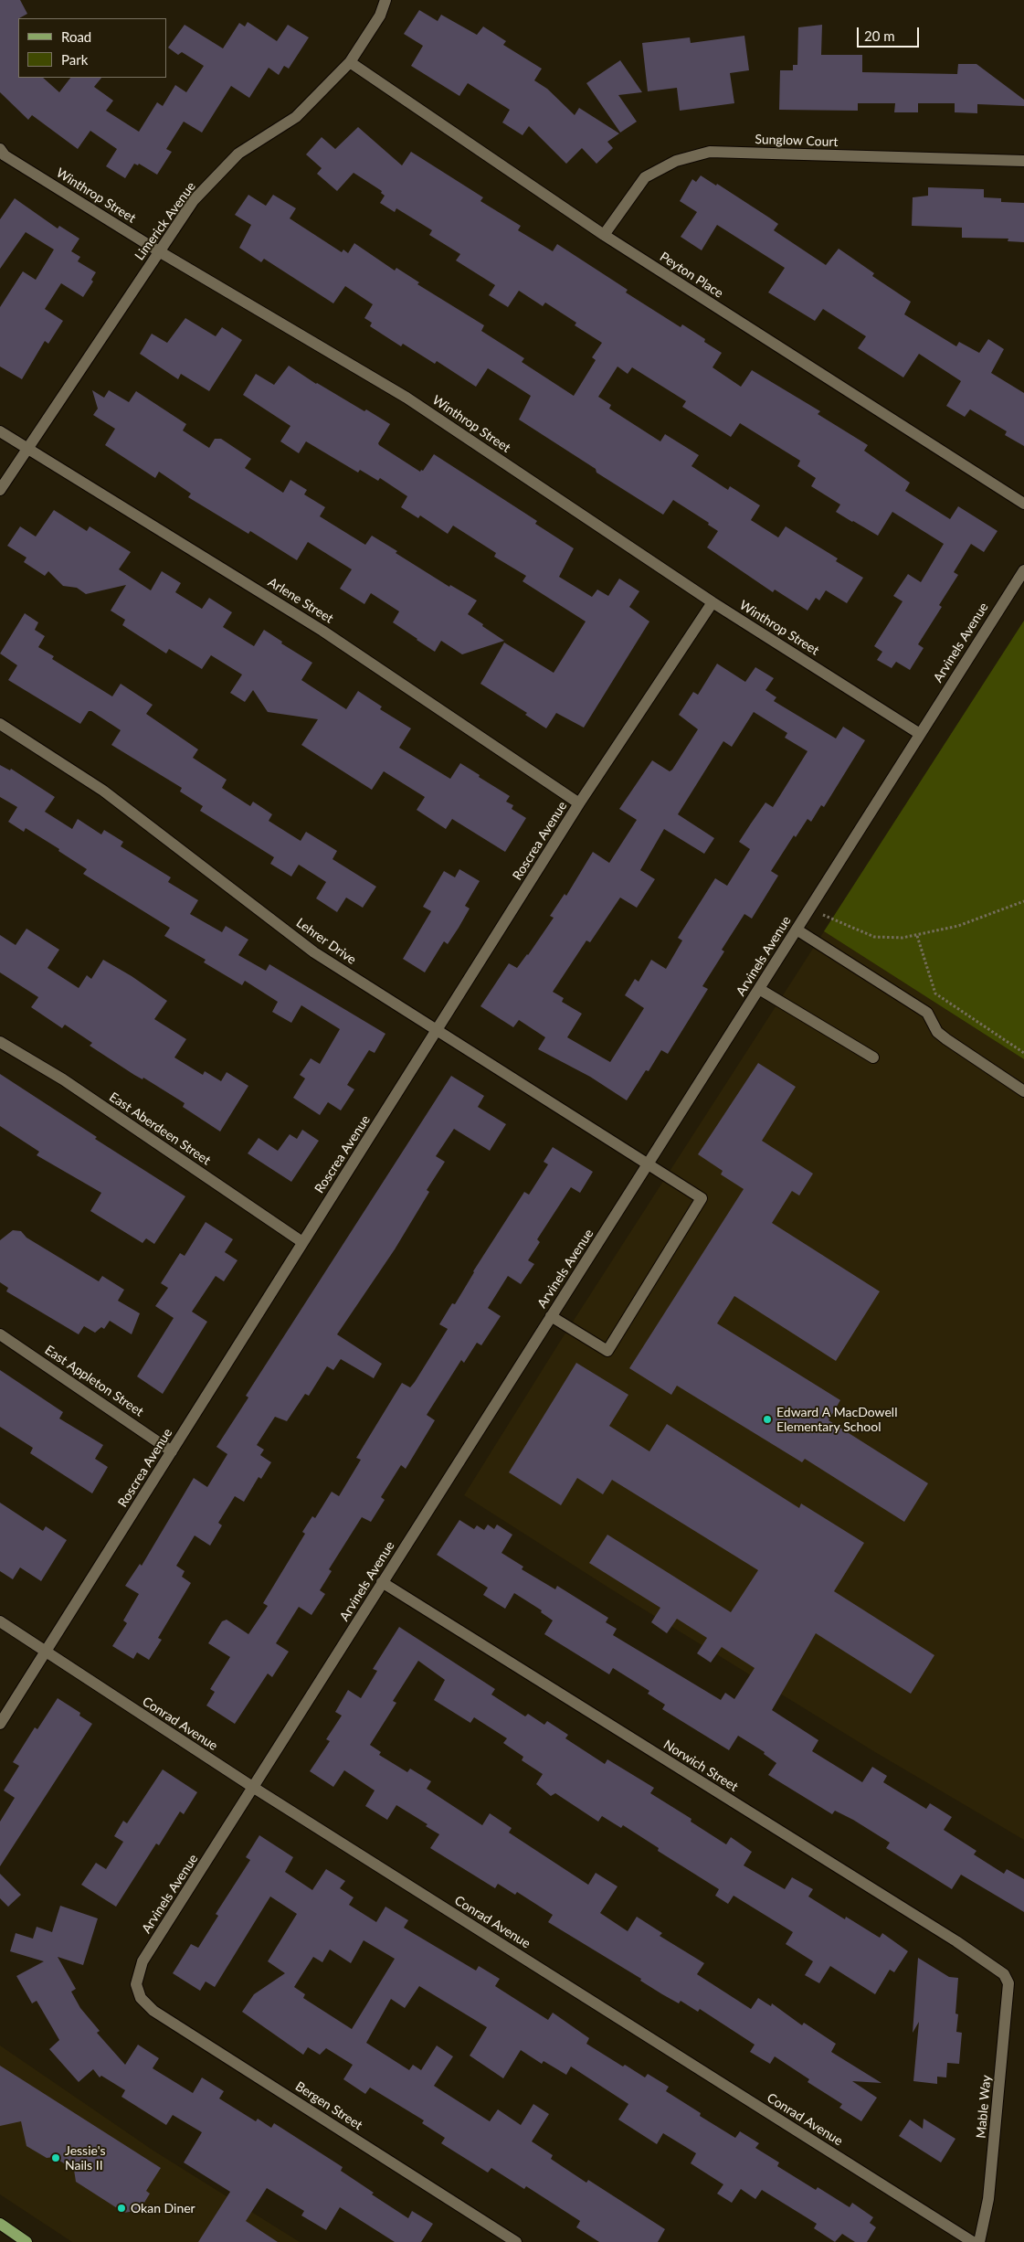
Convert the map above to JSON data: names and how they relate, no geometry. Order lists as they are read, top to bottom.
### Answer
{
  "streets": {
    "street": [
      "Sunglow Court",
      "Winthrop Street",
      "Limerick Avenue",
      "Peyton Place",
      "Arlene Street",
      "Arvinels Avenue",
      "Roscrea Avenue",
      "Lehrer Drive",
      "East Aberdeen Street",
      "East Appleton Street",
      "Conrad Avenue",
      "Norwich Street",
      "Bergen Street",
      "Mable Way"
    ]
  },
  "crossings": [
    ["Sunglow Court", "Peyton Place"],
    ["Winthrop Street", "Limerick Avenue"],
    ["Winthrop Street", "Arvinels Avenue"],
    ["Winthrop Street", "Roscrea Avenue"],
    ["Limerick Avenue", "Peyton Place"],
    ["Limerick Avenue", "Arlene Street"],
    ["Arlene Street", "Roscrea Avenue"],
    ["Arvinels Avenue", "Lehrer Drive"],
    ["Arvinels Avenue", "Conrad Avenue"],
    ["Arvinels Avenue", "Norwich Street"],
    ["Arvinels Avenue", "Bergen Street"],
    ["Roscrea Avenue", "Lehrer Drive"],
    ["Roscrea Avenue", "East Aberdeen Street"],
    ["Roscrea Avenue", "East Appleton Street"],
    ["Roscrea Avenue", "Conrad Avenue"],
    ["Norwich Street", "Mable Way"]
  ],
  "places": ["Edward A MacDowell Elementary School", "Jessie's Nails II", "Okan Diner"],
  "legend": ["Road", "Park"],
  "scale_bar": "20 m"
}
